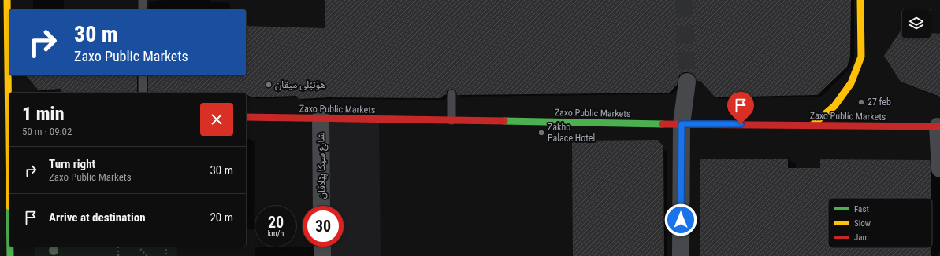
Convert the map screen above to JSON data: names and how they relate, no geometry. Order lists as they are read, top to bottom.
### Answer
{
  "streets": {
    "main road": ["Zaxo Public Markets"],
    "street": ["شارع سيكا پێلاڤان"]
  },
  "crossings": [
    ["Zaxo Public Markets", "شارع سيكا پێلاڤان"]
  ],
  "places": ["هۆتێلی میڤان", "27 feb", "Zakho Palace Hotel"],
  "legend": ["Fast", "Slow", "Jam"],
  "page": {
    "turn": ["30 m", "Zaxo Public Markets"],
    "heading": ["1 min", "50 m · 09:02"],
    "list": [
      {
        "name": "Turn right",
        "note": "Zaxo Public Markets",
        "value": "30 m"
      },
      {
        "name": "Arrive at destination",
        "value": "20 m"
      }
    ],
    "speed": "20 km/h",
    "limit": "30"
  }
}
